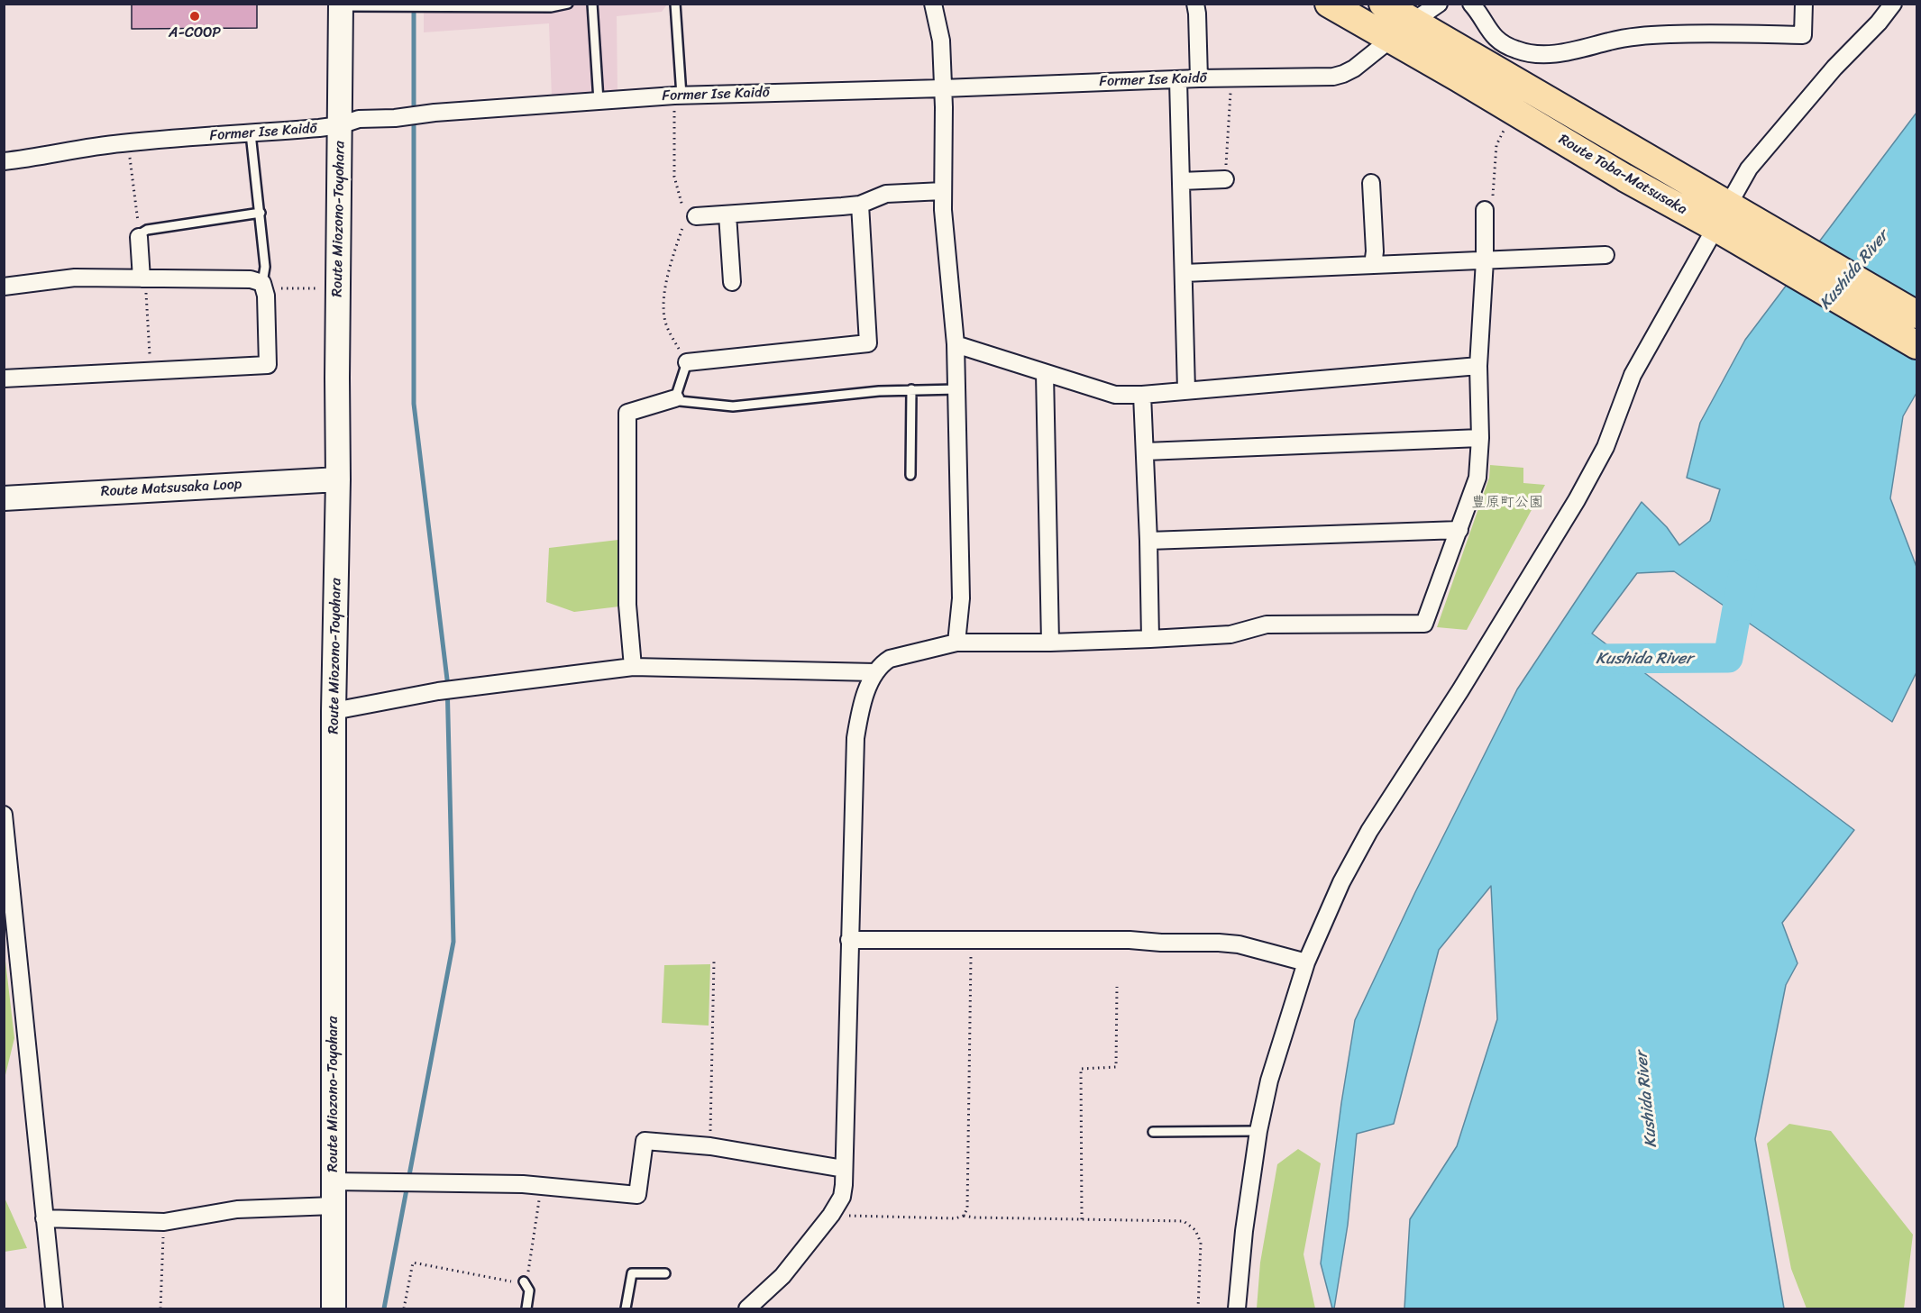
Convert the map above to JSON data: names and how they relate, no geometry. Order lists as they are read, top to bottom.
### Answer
{
  "streets": {
    "main road": ["Route Toba-Matsusaka", "Route Miozono-Toyohara", "Route Matsusaka Loop"],
    "street": ["Former Ise Kaidō"]
  },
  "crossings": [
    ["Former Ise Kaidō", "Route Toba-Matsusaka"],
    ["Former Ise Kaidō", "Route Miozono-Toyohara"],
    ["Route Miozono-Toyohara", "Route Matsusaka Loop"]
  ],
  "water": ["Kushida River"],
  "parks": ["豊原町公園"],
  "places": ["A-COOP"]
}
